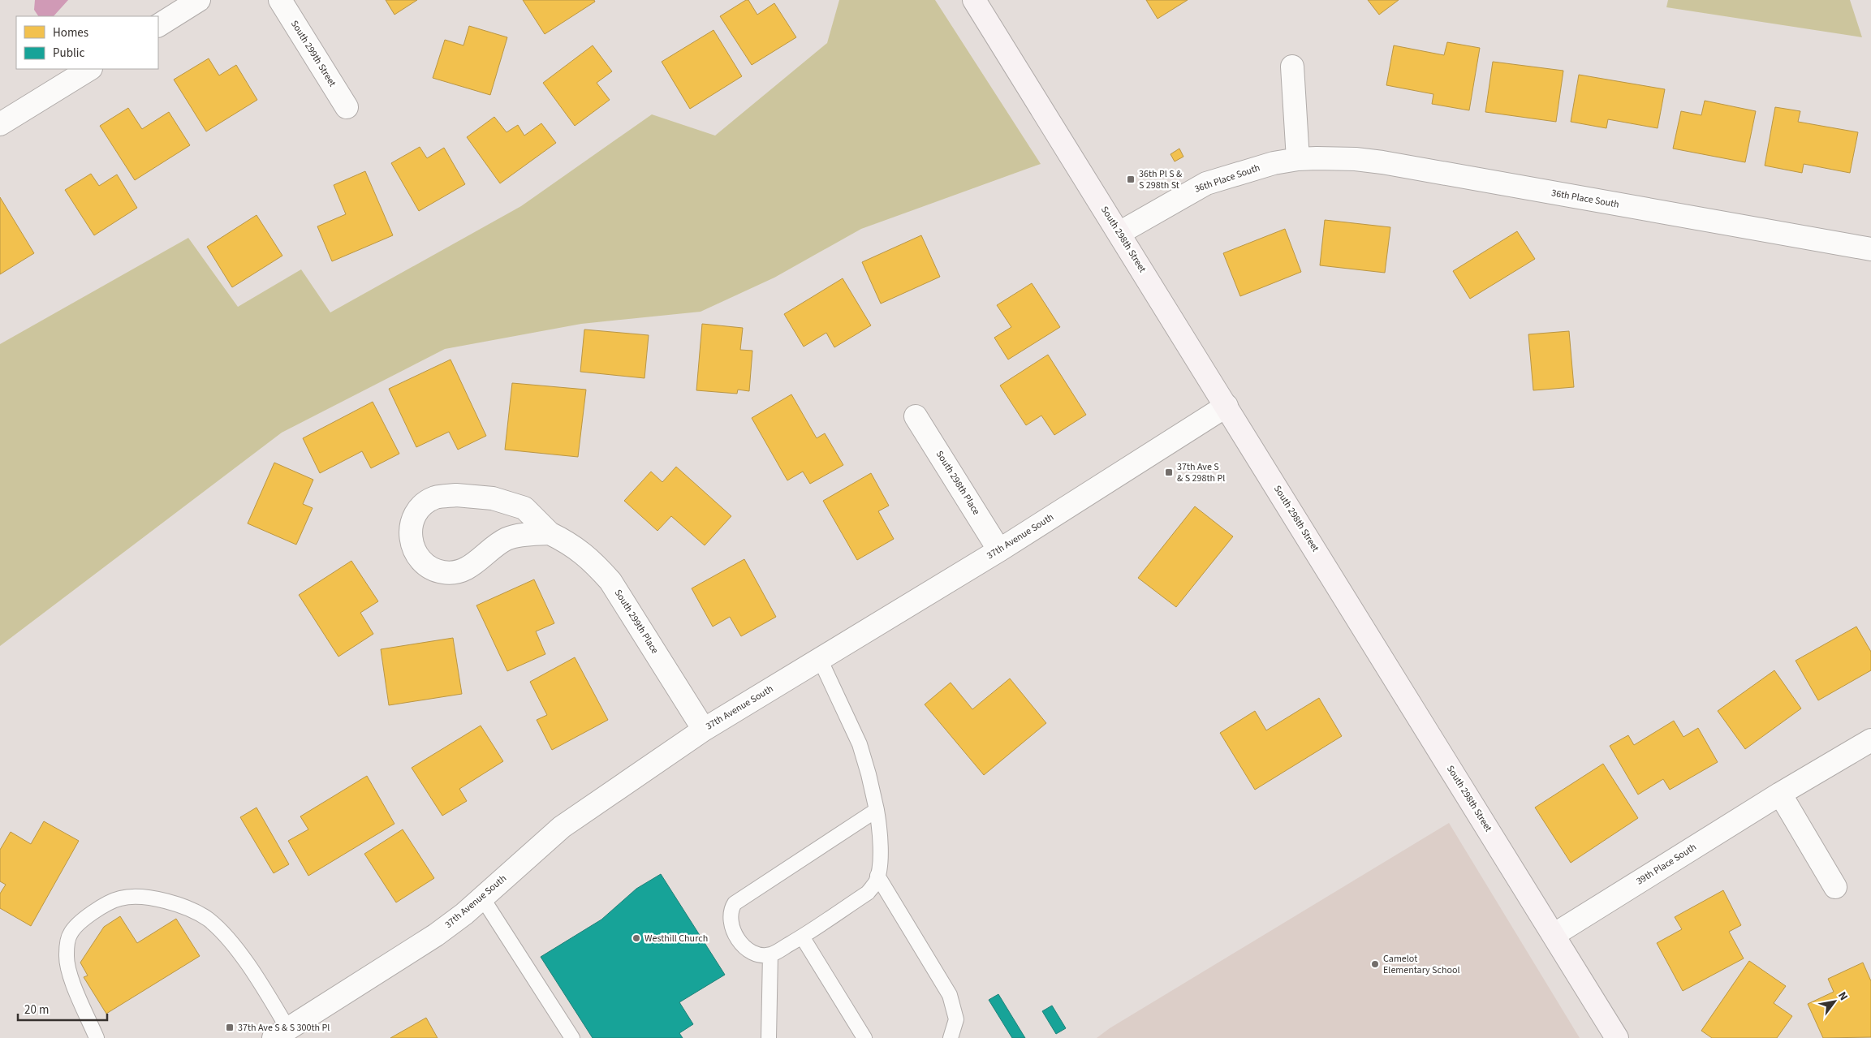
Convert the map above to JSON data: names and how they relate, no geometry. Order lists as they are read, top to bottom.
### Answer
{
  "streets": {
    "street": [
      "South 299th Street",
      "36th Place South",
      "South 298th Street",
      "South 298th Place",
      "37th Avenue South",
      "South 299th Place",
      "39th Place South"
    ]
  },
  "crossings": [
    ["36th Place South", "South 298th Street"],
    ["South 298th Street", "37th Avenue South"],
    ["South 298th Street", "39th Place South"],
    ["South 298th Place", "37th Avenue South"],
    ["37th Avenue South", "South 299th Place"]
  ],
  "places": {
    "transit": ["36th Pl S & S 298th St", "37th Ave S & S 298th Pl", "37th Ave S & S 300th Pl"],
    "other": ["Westhill Church", "Camelot Elementary School"]
  },
  "legend": ["Homes", "Public"],
  "scale_bar": "20 m",
  "north": "top right"
}
